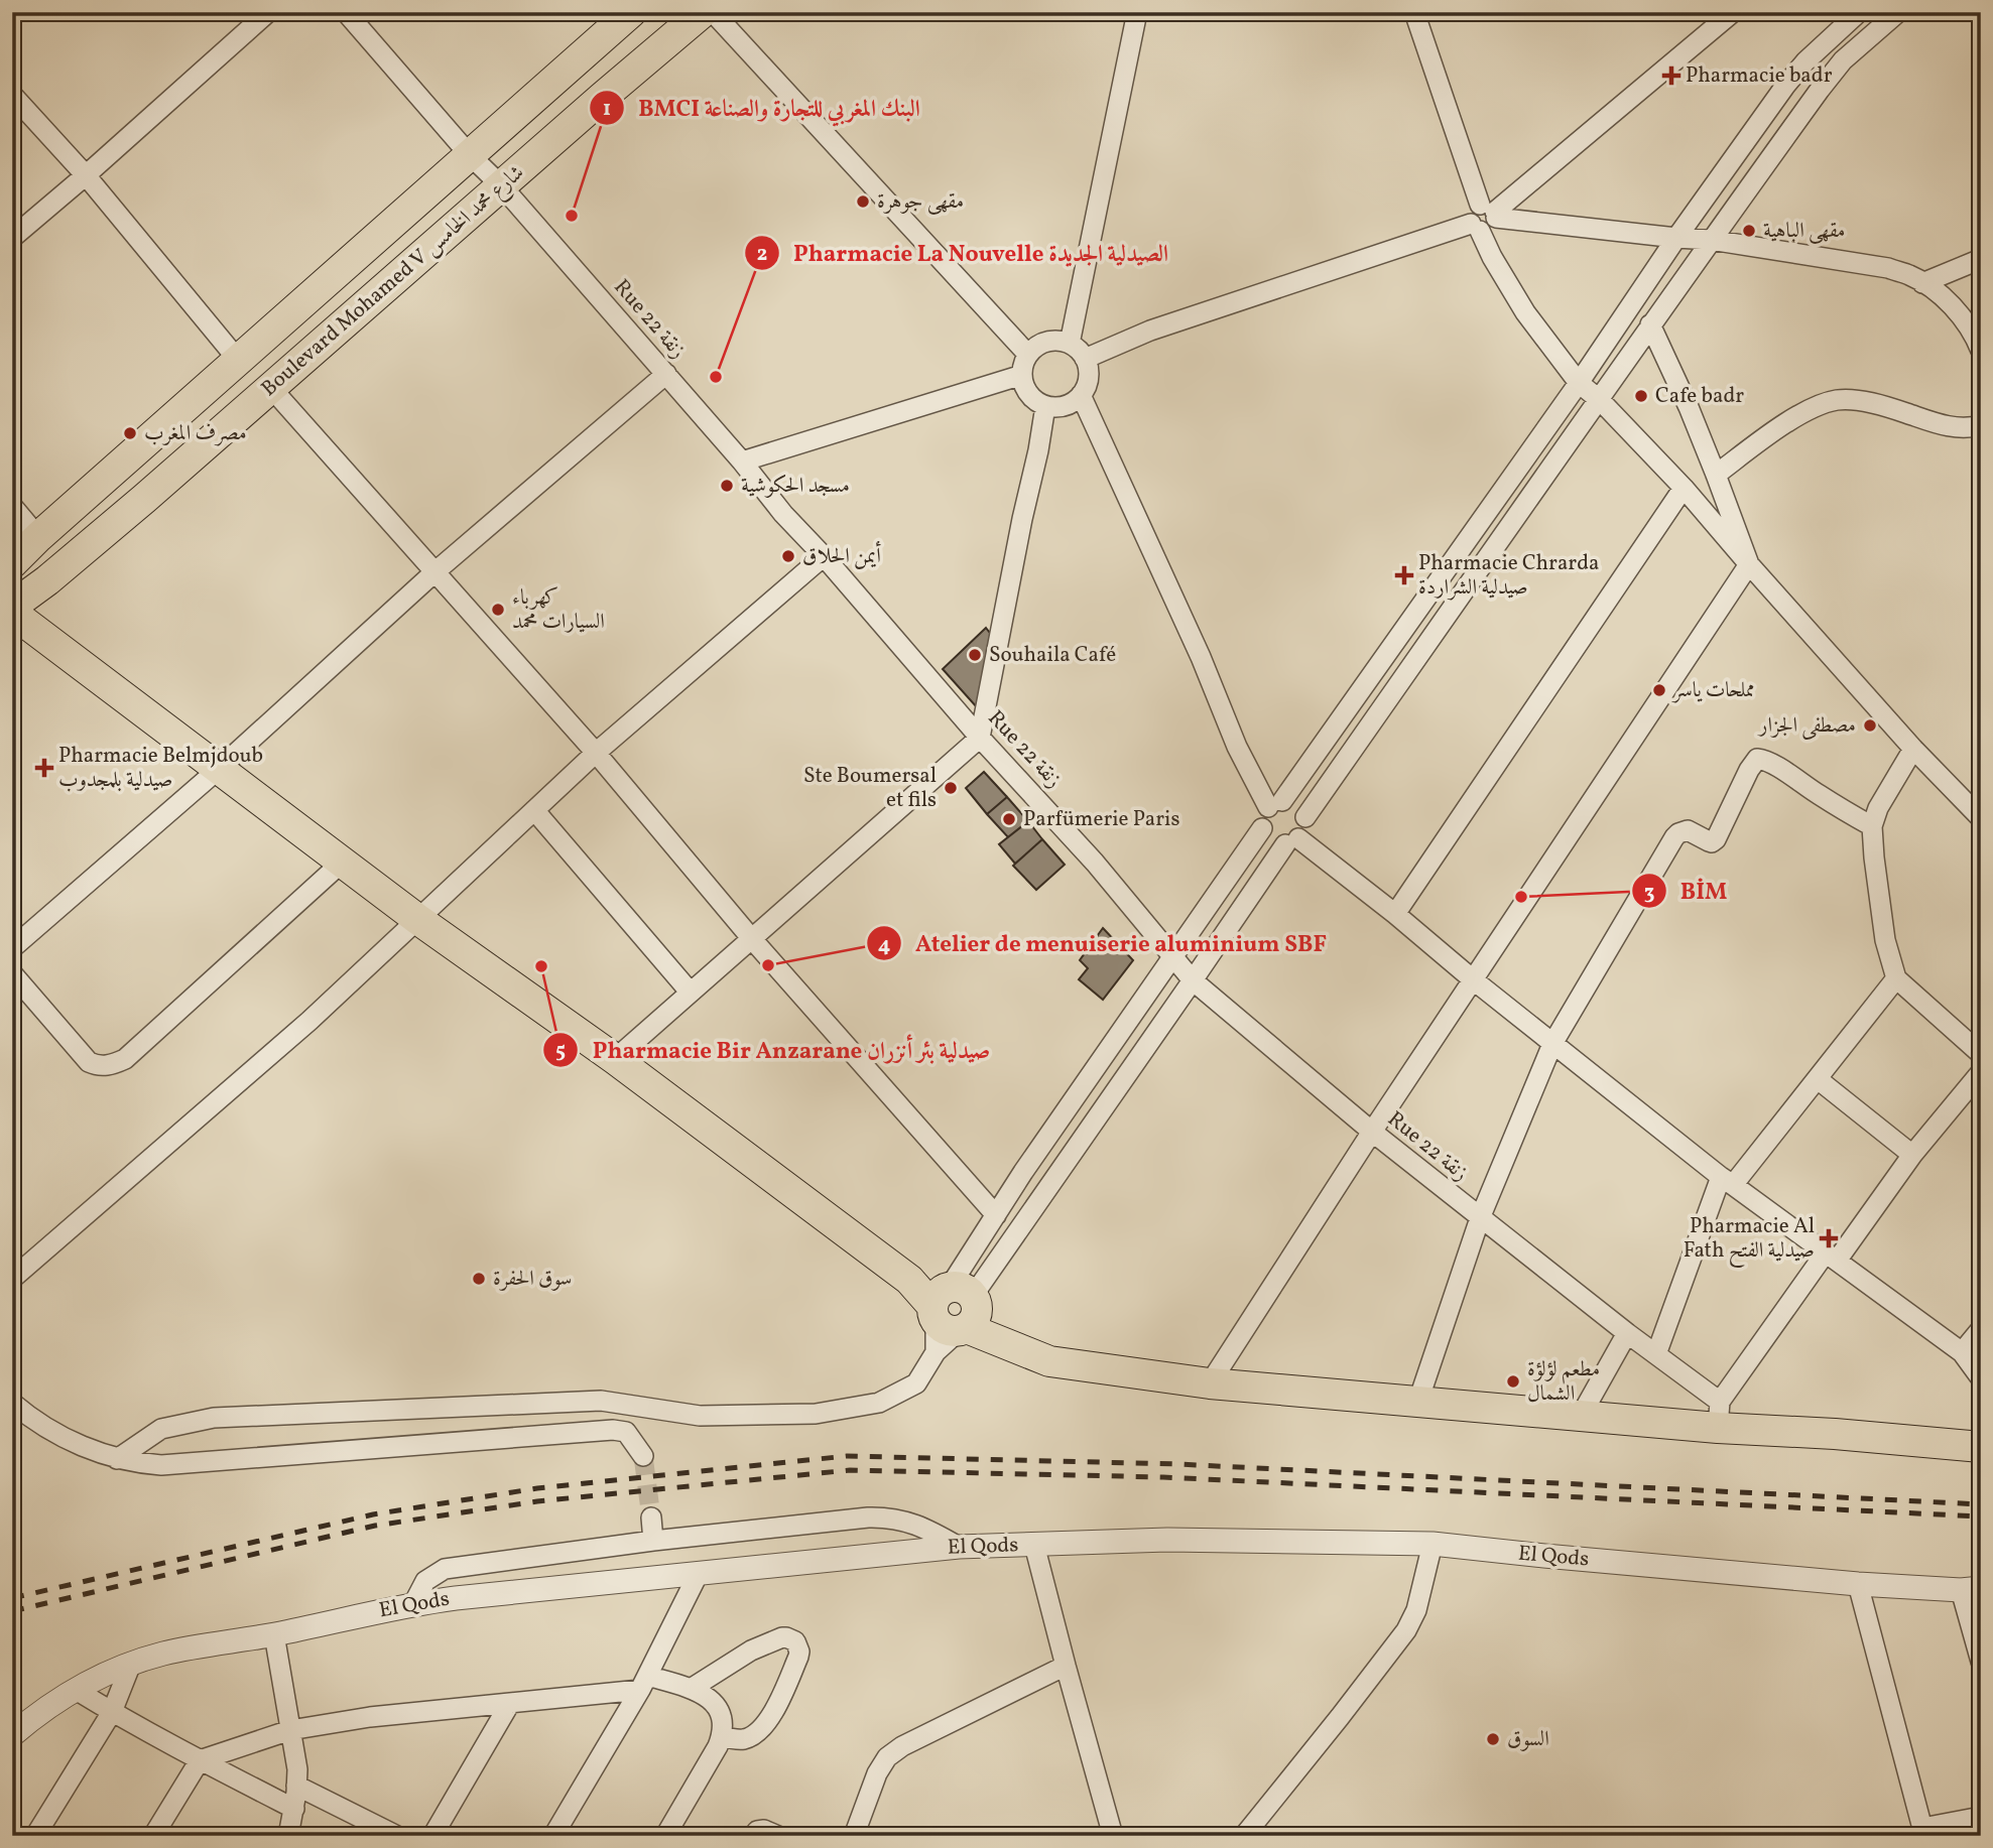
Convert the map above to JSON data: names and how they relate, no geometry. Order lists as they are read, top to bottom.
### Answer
{
  "streets": {
    "main road": ["Boulevard Mohamed V شارع محمد الخامس"],
    "street": ["Rue 22 زنقة", "El Qods"]
  },
  "crossings": [
    ["Boulevard Mohamed V شارع محمد الخامس", "Rue 22 زنقة"]
  ],
  "places": {
    "health": [
      "Pharmacie badr",
      "Pharmacie Chrarda صيدلية الشراردة",
      "Pharmacie Belmjdoub صيدلية بلمجدوب",
      "Pharmacie Al Fath صيدلية الفتح"
    ],
    "other": [
      "مقهى جوهرة",
      "BMCI البنك المغربي للتجارة والصناعة",
      "مقهى الباهية",
      "Pharmacie La Nouvelle الصيدلية الجديدة",
      "Cafe badr",
      "مصرف المغرب",
      "مسجد الحكوشية",
      "أيمن الحلاق",
      "كهرباء السيارات محمد",
      "Souhaila Café",
      "مملحات ياسر",
      "مصطفى الجزار",
      "Ste Boumersal et fils",
      "Parfümerie Paris",
      "BİM",
      "Atelier de menuiserie aluminium SBF",
      "Pharmacie Bir Anzarane صيدلية بئر أنزران",
      "سوق الحفرة",
      "مطعم لؤلؤة الشمال",
      "السوق"
    ]
  }
}
